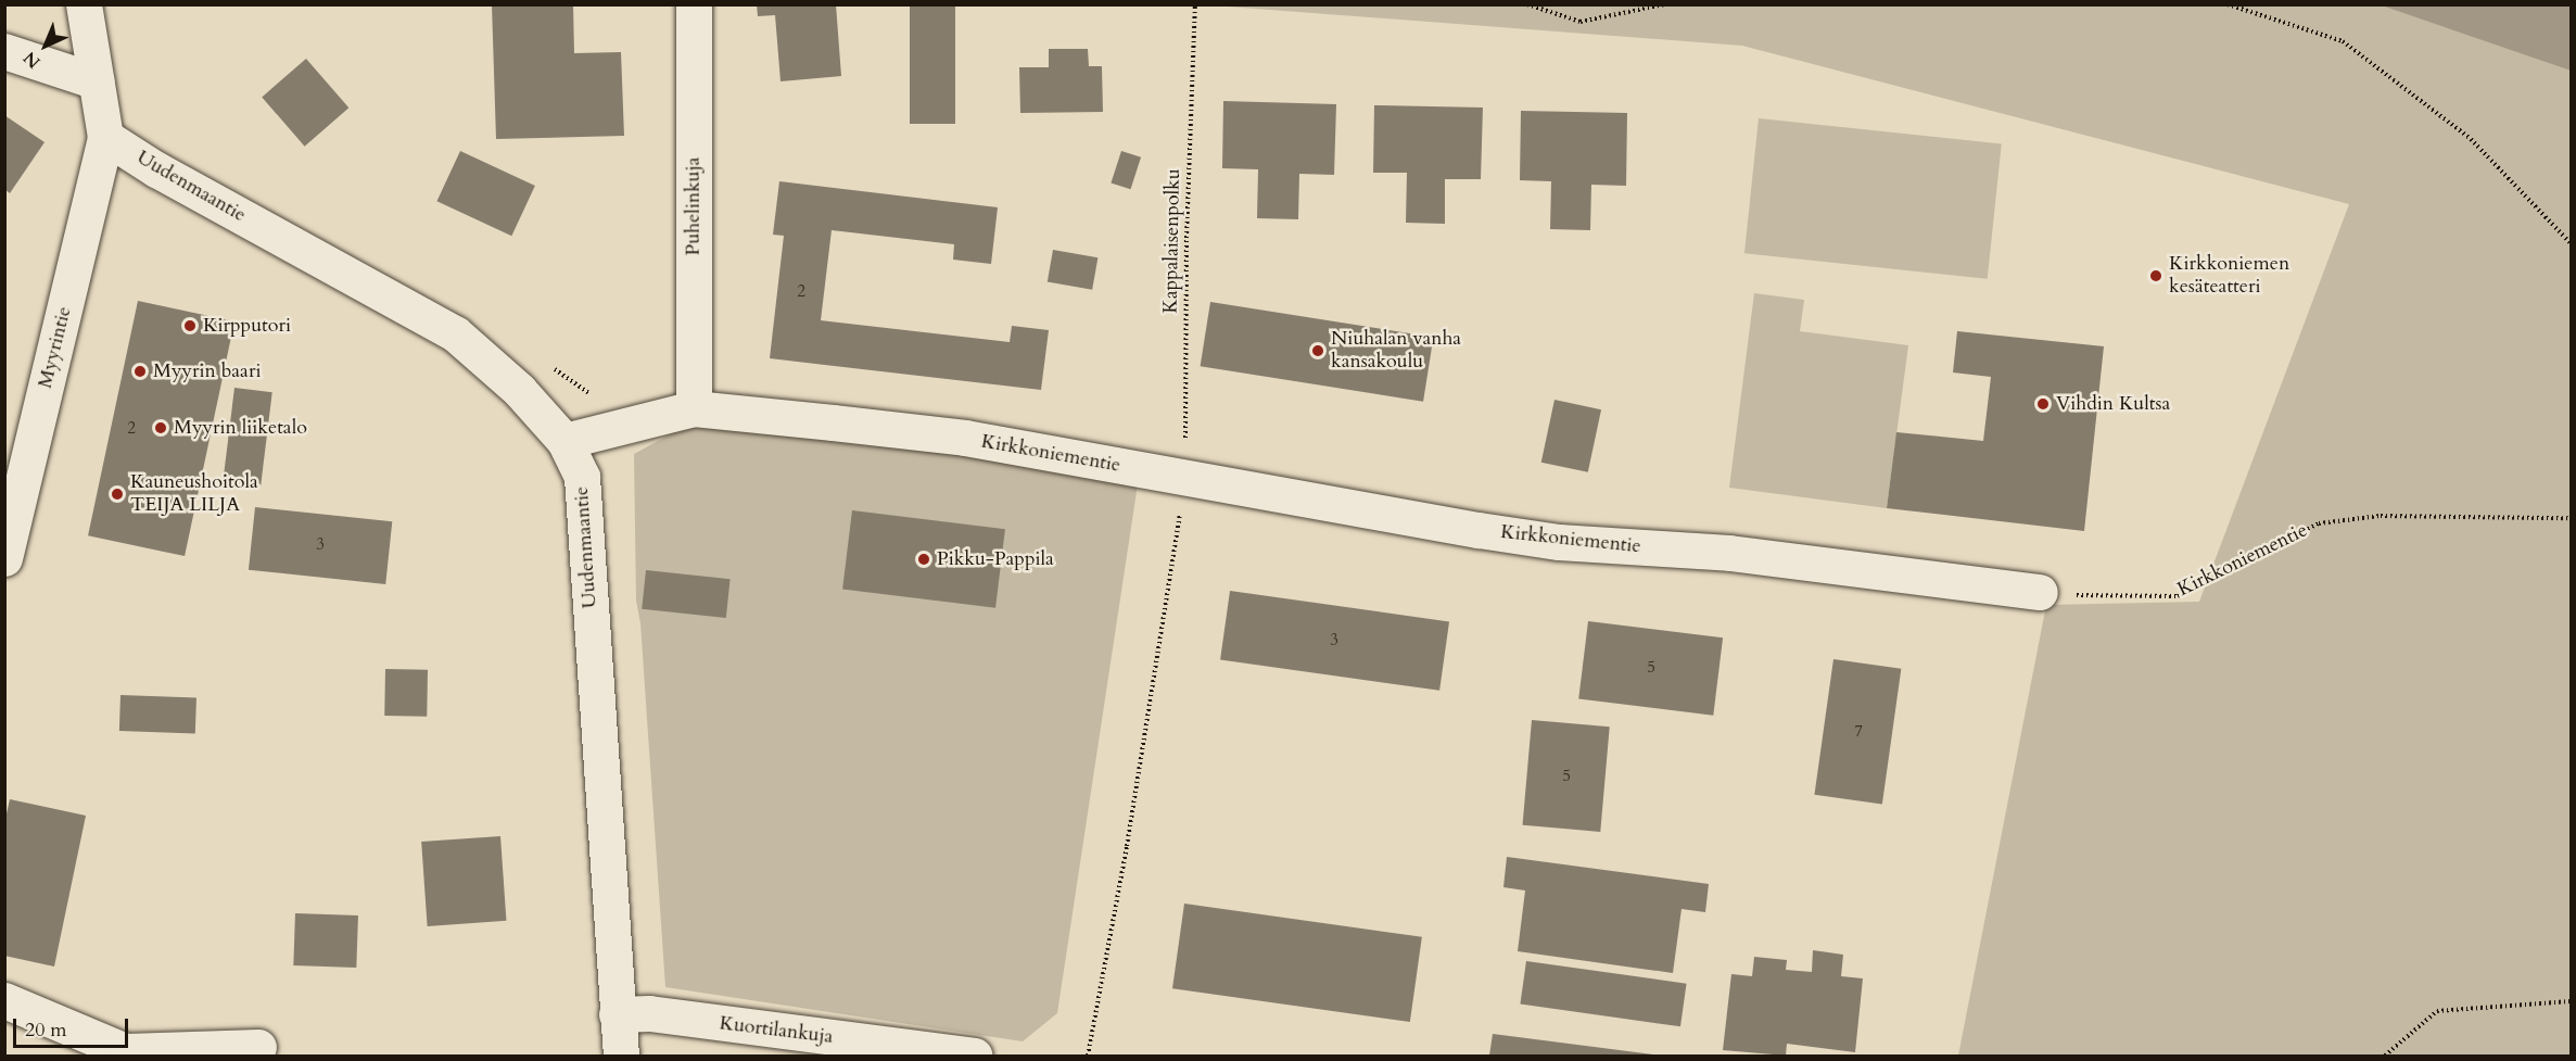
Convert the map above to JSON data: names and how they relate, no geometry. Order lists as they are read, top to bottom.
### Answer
{
  "streets": {
    "street": [
      "Uudenmaantie",
      "Puhelinkuja",
      "Myyrintie",
      "Kirkkoniementie",
      "Kuortilankuja"
    ],
    "path": ["Kappalaisenpolku"]
  },
  "crossings": [
    ["Uudenmaantie", "Myyrintie"],
    ["Uudenmaantie", "Kirkkoniementie"],
    ["Uudenmaantie", "Kuortilankuja"],
    ["Puhelinkuja", "Kirkkoniementie"],
    ["Kappalaisenpolku", "Kirkkoniementie"]
  ],
  "places": [
    "Kirkkoniemen kesäteatteri",
    "Kirpputori",
    "Niuhalan vanha kansakoulu",
    "Myyrin baari",
    "Vihdin Kultsa",
    "Myyrin liiketalo",
    "Kauneushoitola TEIJA LILJA",
    "Pikku-Pappila"
  ],
  "house_numbers": [
    "2",
    "2",
    "3",
    "3",
    "5",
    "7",
    "5"
  ],
  "scale_bar": "20 m",
  "north": "bottom left"
}
